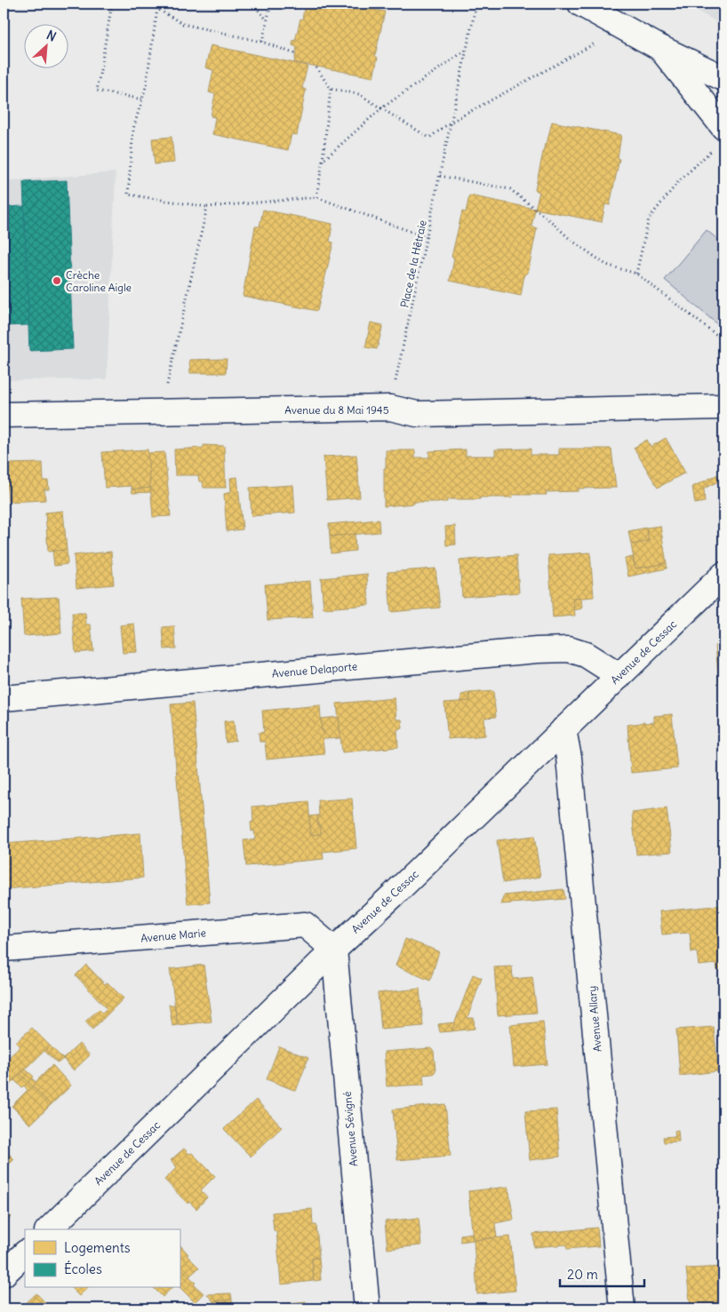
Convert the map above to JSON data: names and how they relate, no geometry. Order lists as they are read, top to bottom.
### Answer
{
  "streets": {
    "street": [
      "Avenue du 8 Mai 1945",
      "Avenue de Cessac",
      "Avenue Delaporte",
      "Avenue Marie",
      "Avenue Allary",
      "Avenue Sévigné"
    ],
    "path": ["Place de la Hêtraie"]
  },
  "crossings": [
    ["Place de la Hêtraie", "Avenue du 8 Mai 1945"],
    ["Avenue de Cessac", "Avenue Delaporte"],
    ["Avenue de Cessac", "Avenue Marie"],
    ["Avenue de Cessac", "Avenue Allary"],
    ["Avenue de Cessac", "Avenue Sévigné"],
    ["Avenue Marie", "Avenue Sévigné"]
  ],
  "places": ["Crèche Caroline Aigle"],
  "legend": ["Logements", "Écoles"],
  "scale_bar": "20 m",
  "north": "top right"
}
